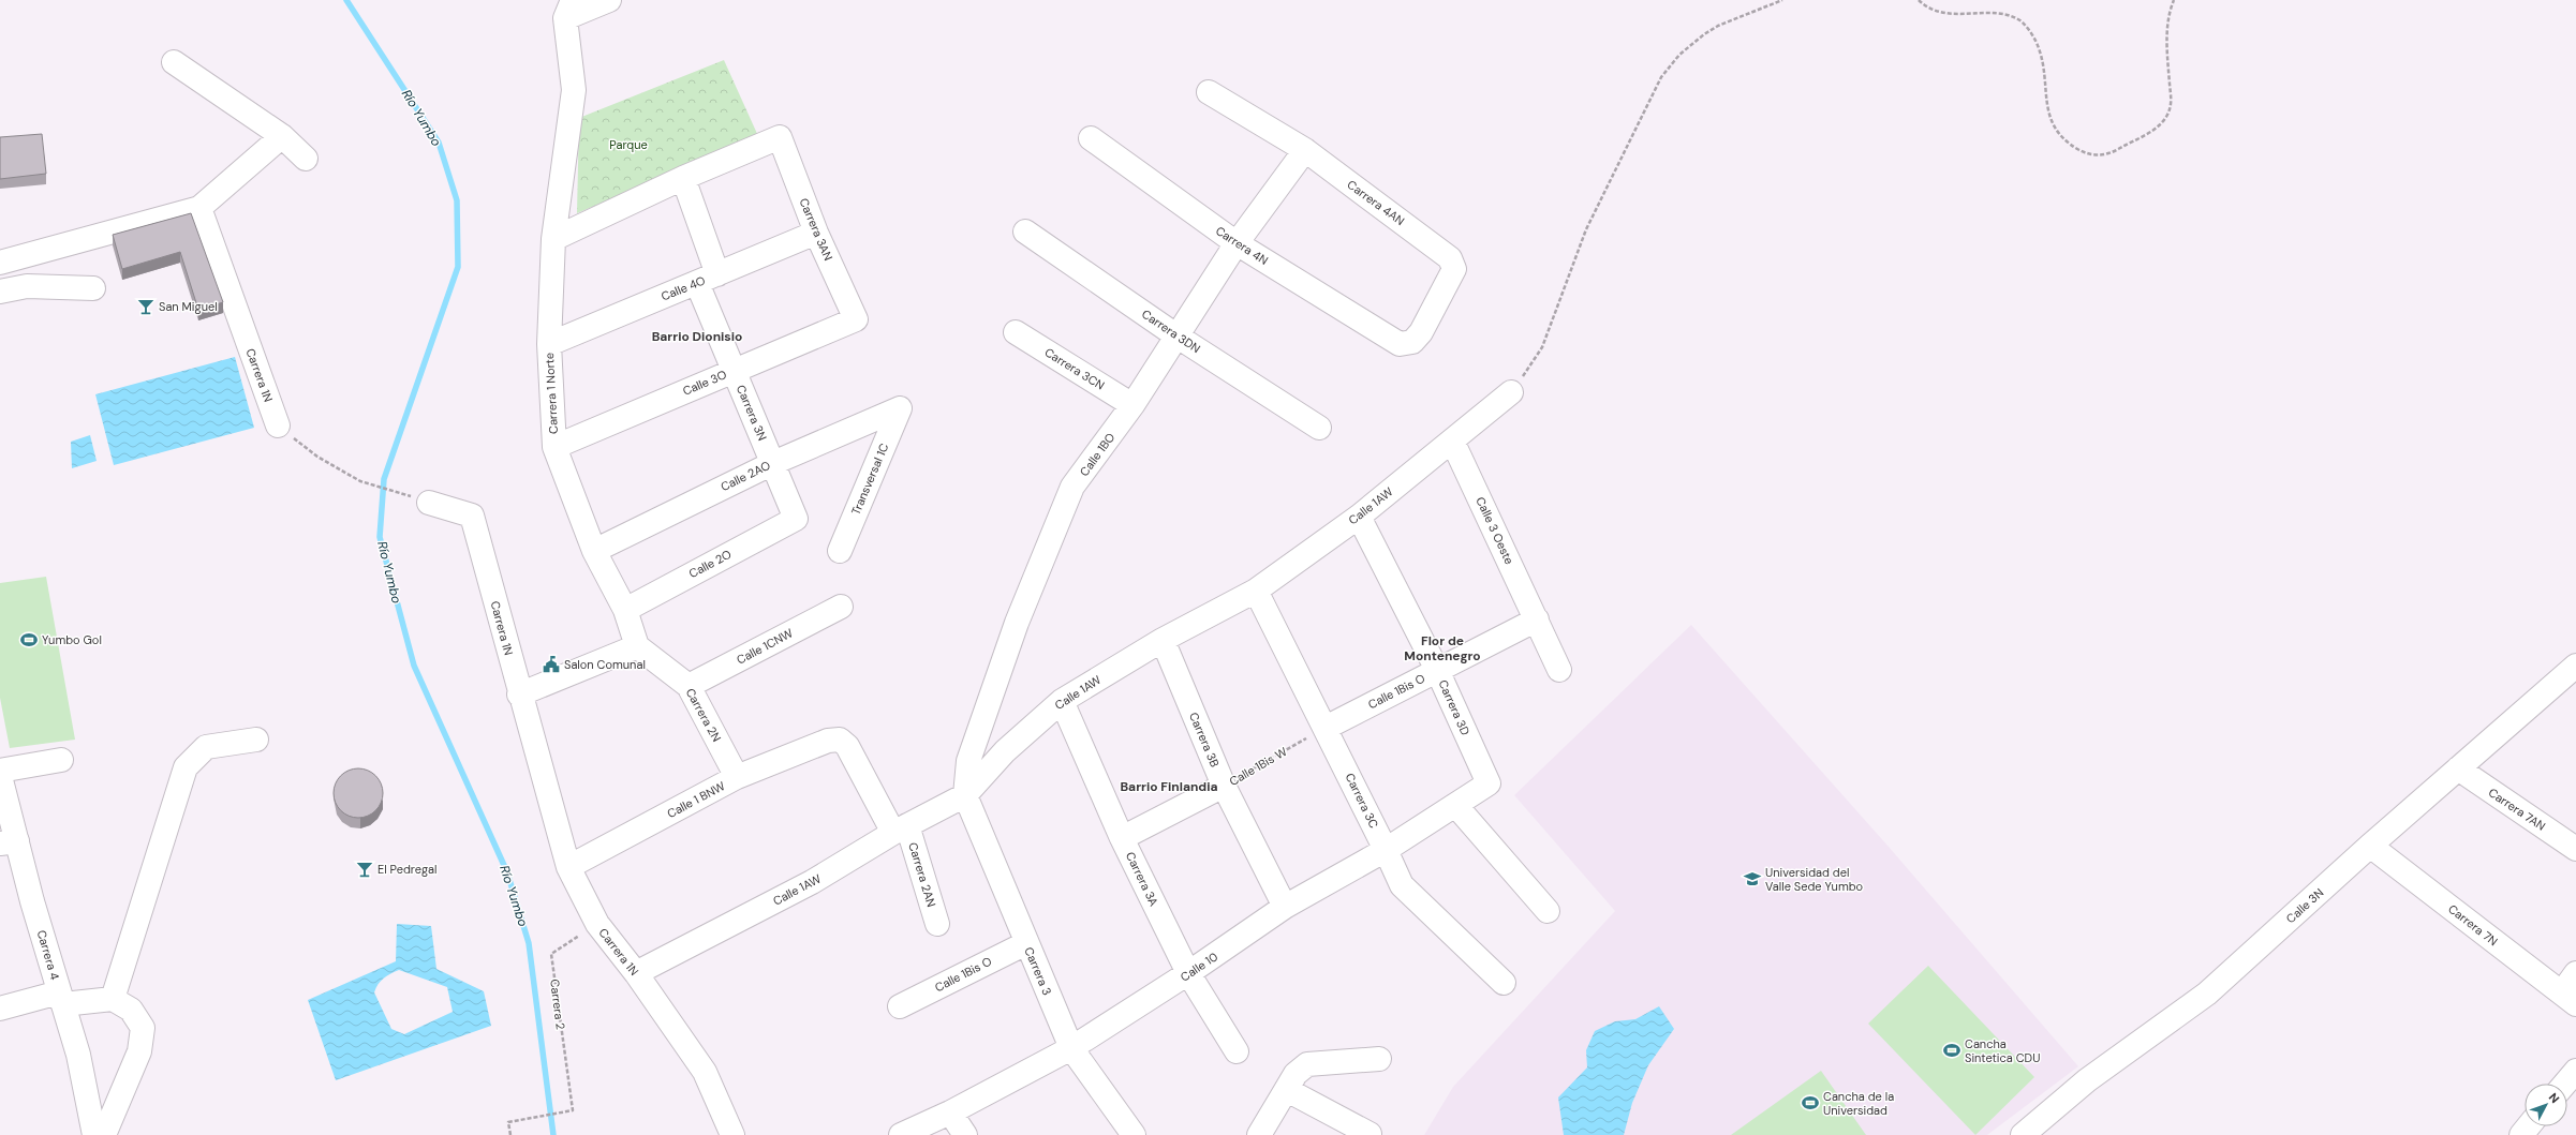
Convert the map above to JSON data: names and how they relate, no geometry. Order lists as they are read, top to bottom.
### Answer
{
  "streets": {
    "street": [
      "Carrera 4AN",
      "Carrera 3AN",
      "Carrera 4N",
      "Calle 4O",
      "Carrera 3DN",
      "Carrera 3CN",
      "Carrera 1N",
      "Calle 3O",
      "Carrera 1 Norte",
      "Carrera 3N",
      "Calle 1BO",
      "Calle 2AO",
      "Transversal 1C",
      "Calle 1AW",
      "Calle 3 Oeste",
      "Calle 2O",
      "Calle 1CNW",
      "Calle 1Bis O",
      "Carrera 3D",
      "Carrera 2N",
      "Carrera 3B",
      "Calle 1Bis W",
      "Calle 1 BNW",
      "Carrera 3C",
      "Carrera 7AN",
      "Carrera 2AN",
      "Carrera 3A",
      "Calle 3N",
      "Carrera 7N",
      "Carrera 4",
      "Calle 10",
      "Carrera 3"
    ],
    "path": ["Carrera 2"]
  },
  "crossings": [
    ["Carrera 4AN", "Carrera 4N"],
    ["Carrera 4AN", "Calle 1BO"],
    ["Carrera 3AN", "Calle 4O"],
    ["Carrera 3AN", "Calle 3O"],
    ["Carrera 3AN", "Carrera 3N"],
    ["Carrera 4N", "Calle 1BO"],
    ["Calle 4O", "Carrera 1 Norte"],
    ["Calle 4O", "Carrera 3N"],
    ["Carrera 3DN", "Calle 1BO"],
    ["Carrera 3CN", "Calle 1BO"],
    ["Carrera 1N", "Calle 1AW"],
    ["Carrera 1N", "Calle 1 BNW"],
    ["Carrera 1N", "Carrera 2"],
    ["Calle 3O", "Carrera 1 Norte"],
    ["Calle 3O", "Carrera 3N"],
    ["Carrera 1 Norte", "Calle 2AO"],
    ["Carrera 1 Norte", "Calle 2O"],
    ["Carrera 1 Norte", "Carrera 2N"],
    ["Carrera 3N", "Calle 2AO"],
    ["Carrera 3N", "Calle 2O"],
    ["Calle 1BO", "Calle 1AW"],
    ["Calle 1BO", "Carrera 3"],
    ["Calle 2AO", "Transversal 1C"],
    ["Calle 1AW", "Calle 3 Oeste"],
    ["Calle 1AW", "Carrera 3D"],
    ["Calle 1AW", "Carrera 3B"],
    ["Calle 1AW", "Carrera 3C"],
    ["Calle 1AW", "Carrera 2AN"],
    ["Calle 1AW", "Carrera 3A"],
    ["Calle 1AW", "Carrera 3"],
    ["Calle 3 Oeste", "Calle 1Bis O"],
    ["Calle 1CNW", "Carrera 2N"],
    ["Calle 1Bis O", "Carrera 3D"],
    ["Calle 1Bis O", "Calle 1Bis W"],
    ["Calle 1Bis O", "Carrera 3C"],
    ["Calle 1Bis O", "Carrera 3"],
    ["Carrera 3D", "Calle 10"],
    ["Carrera 2N", "Calle 1 BNW"],
    ["Carrera 3B", "Calle 1Bis W"],
    ["Carrera 3B", "Calle 10"],
    ["Calle 1Bis W", "Carrera 3C"],
    ["Calle 1Bis W", "Carrera 3A"],
    ["Calle 1 BNW", "Carrera 2AN"],
    ["Carrera 3C", "Calle 10"],
    ["Carrera 7AN", "Calle 3N"],
    ["Carrera 3A", "Calle 10"],
    ["Calle 3N", "Carrera 7N"],
    ["Calle 10", "Carrera 3"]
  ],
  "districts": ["Barrio Dionisio", "Flor de Montenegro", "Barrio Finlandia"],
  "water": ["Río Yumbo"],
  "parks": ["Parque"],
  "places": {
    "bar": ["San Miguel", "El Pedregal"],
    "sports": ["Yumbo Gol", "Cancha Sintetica CDU", "Cancha de la Universidad"],
    "public building": ["Salon Comunal"],
    "school or university": ["Universidad del Valle Sede Yumbo"]
  },
  "north": "top right"
}
